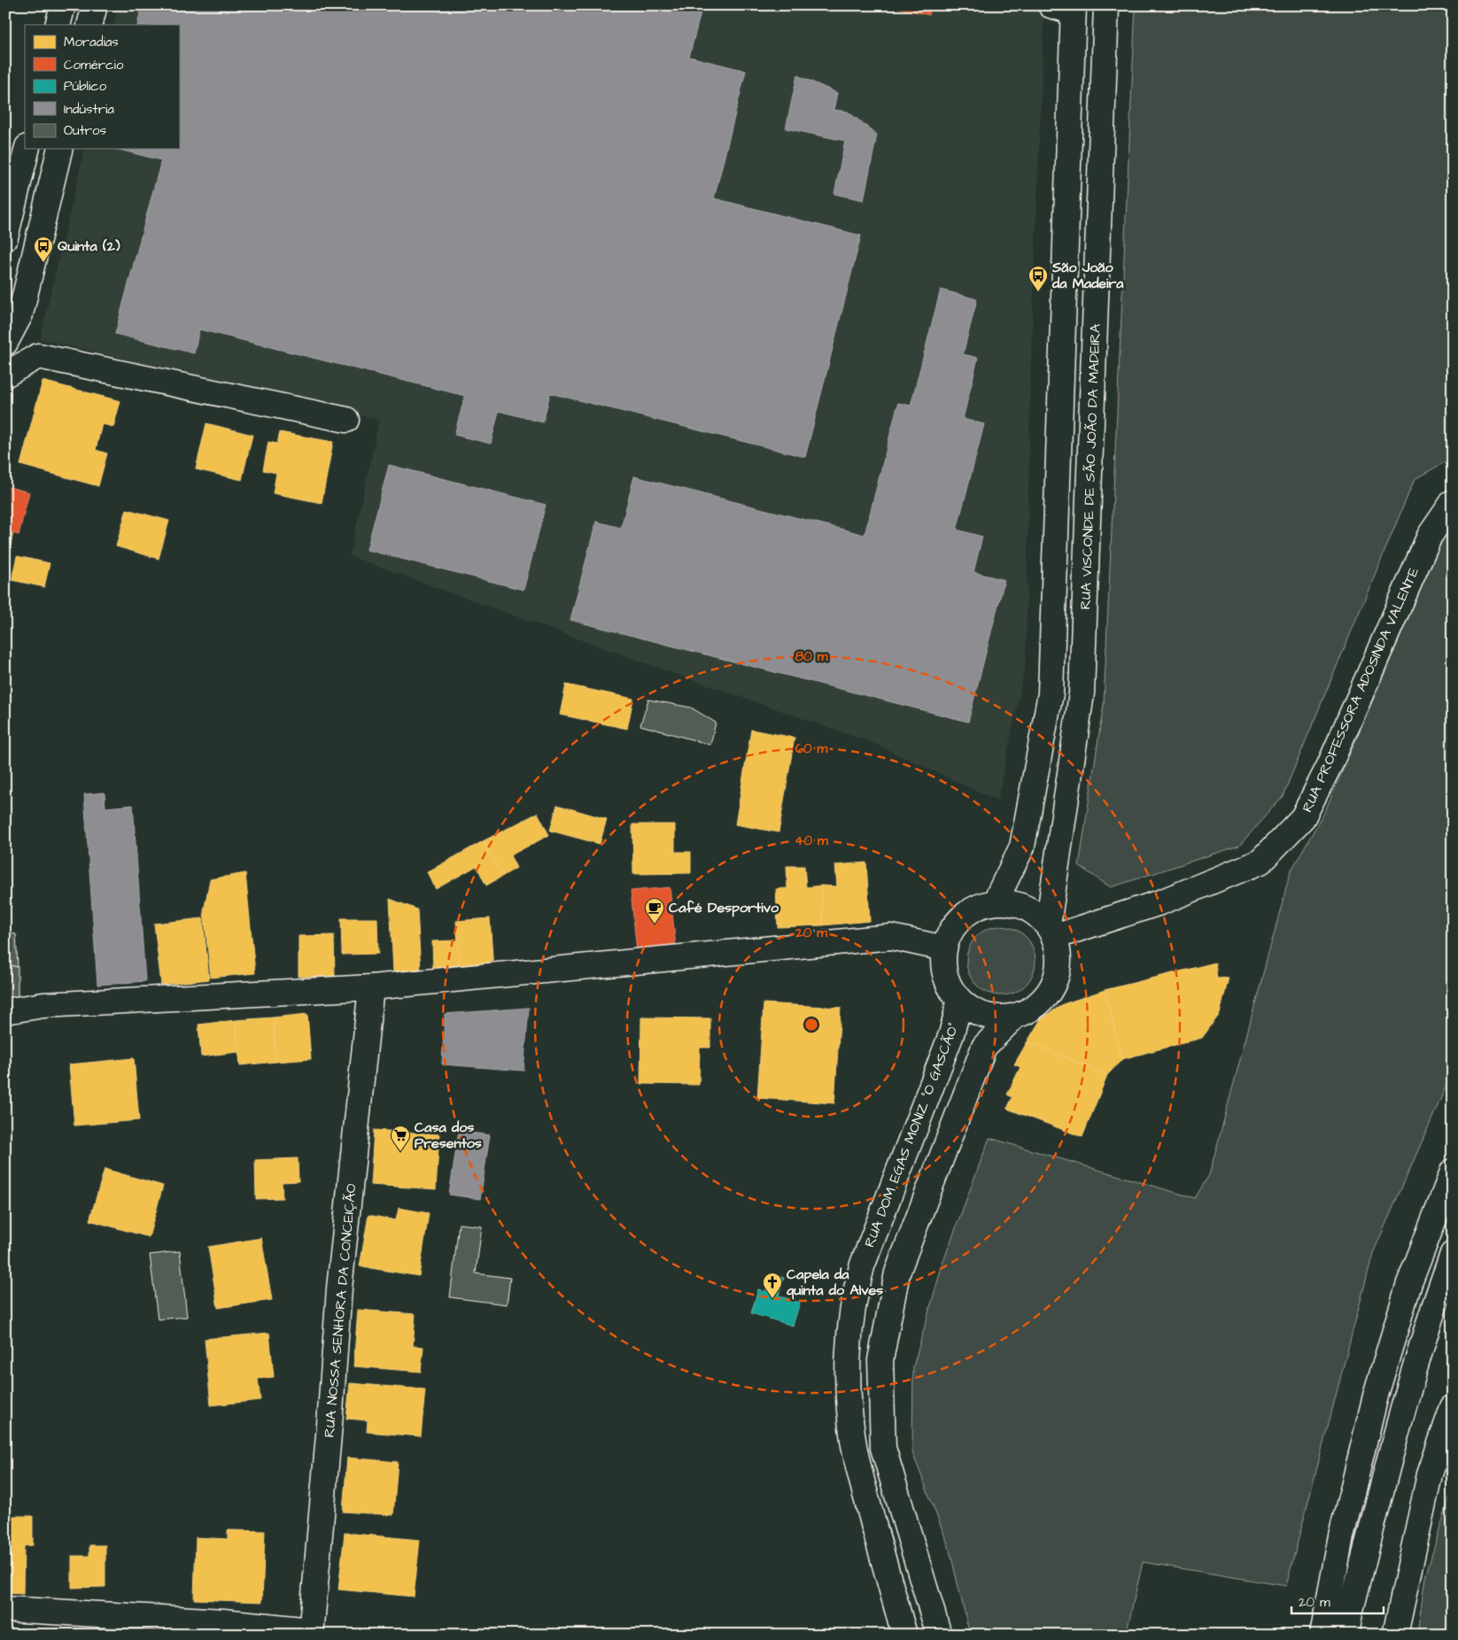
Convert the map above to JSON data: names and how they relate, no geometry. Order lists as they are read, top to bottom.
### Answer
{
  "streets": {
    "main road": [
      "RUA VISCONDE DE SÃO JOÃO DA MADEIRA",
      "RUA PROFESSORA ADOSINDA VALENTE",
      "RUA DOM EGAS MONIZ \"O GASCÃO\"",
      "RUA NOSSA SENHORA DA CONCEIÇÃO"
    ]
  },
  "crossings": [
    ["RUA VISCONDE DE SÃO JOÃO DA MADEIRA", "RUA PROFESSORA ADOSINDA VALENTE"],
    ["RUA VISCONDE DE SÃO JOÃO DA MADEIRA", "RUA DOM EGAS MONIZ \"O GASCÃO\""],
    ["RUA PROFESSORA ADOSINDA VALENTE", "RUA DOM EGAS MONIZ \"O GASCÃO\""]
  ],
  "places": {
    "bus stop": ["Quinta (2)", "São João da Madeira"],
    "cafe": ["Café Desportivo"],
    "supermarket": ["Casa dos Presentos"],
    "church": ["Capela da quinta do Alves"]
  },
  "legend": [
    "Moradias",
    "Comércio",
    "Público",
    "Indústria",
    "Outros"
  ],
  "scale_bar": "20 m",
  "rings": [
    "80 m",
    "60 m",
    "40 m",
    "20 m"
  ]
}
